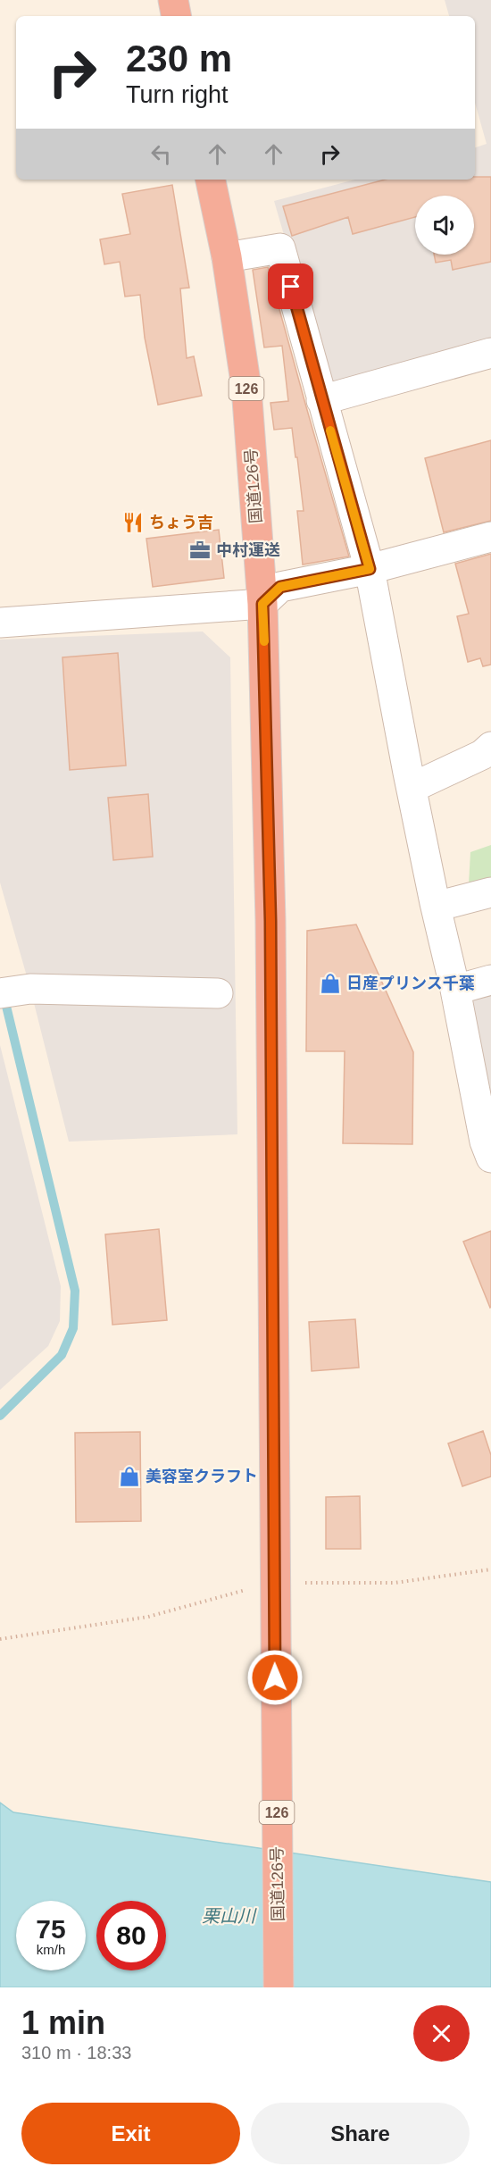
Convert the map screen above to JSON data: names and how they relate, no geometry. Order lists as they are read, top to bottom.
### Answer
{
  "streets": {
    "highway": ["126", "国道126号"]
  },
  "water": ["栗山川"],
  "places": {
    "restaurant": ["ちょう吉"],
    "office": ["中村運送"],
    "shop": ["日産プリンス千葉", "美容室クラフト"]
  },
  "page": {
    "turn": ["230 m", "Turn right"],
    "speed": "75 km/h",
    "limit": "80",
    "heading": ["1 min", "310 m · 18:33"],
    "buttons": ["Exit", "Share"]
  }
}
